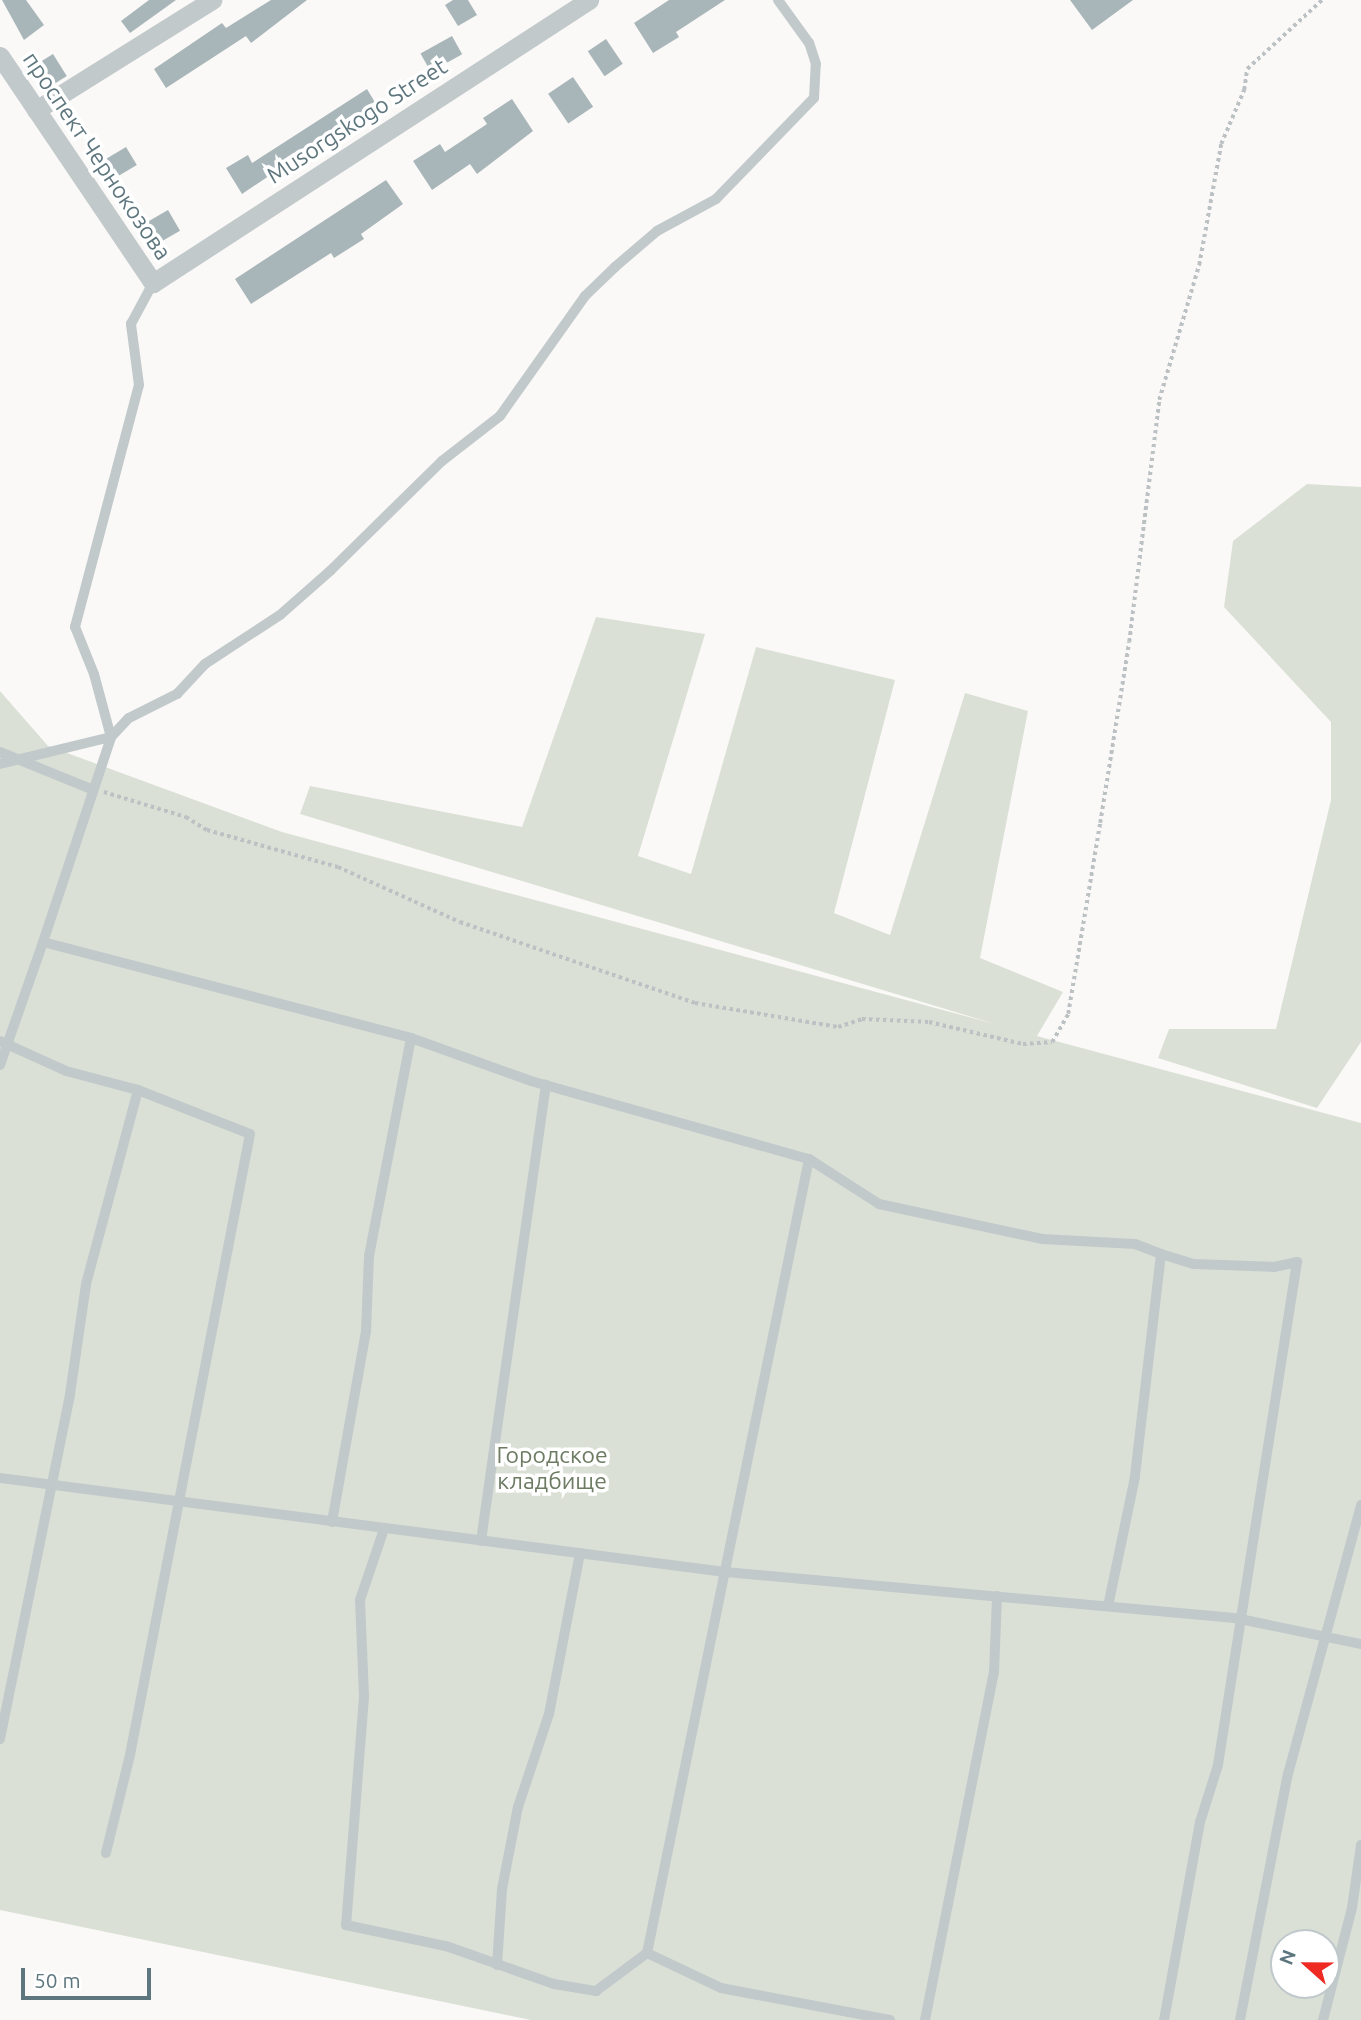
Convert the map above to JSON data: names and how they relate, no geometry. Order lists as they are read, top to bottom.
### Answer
{
  "streets": {
    "street": ["Musorgskogo Street", "проспект Чернокозова"]
  },
  "crossings": [
    ["Musorgskogo Street", "проспект Чернокозова"]
  ],
  "parks": ["Городское кладбище"],
  "scale_bar": "50 m",
  "north": "left"
}
